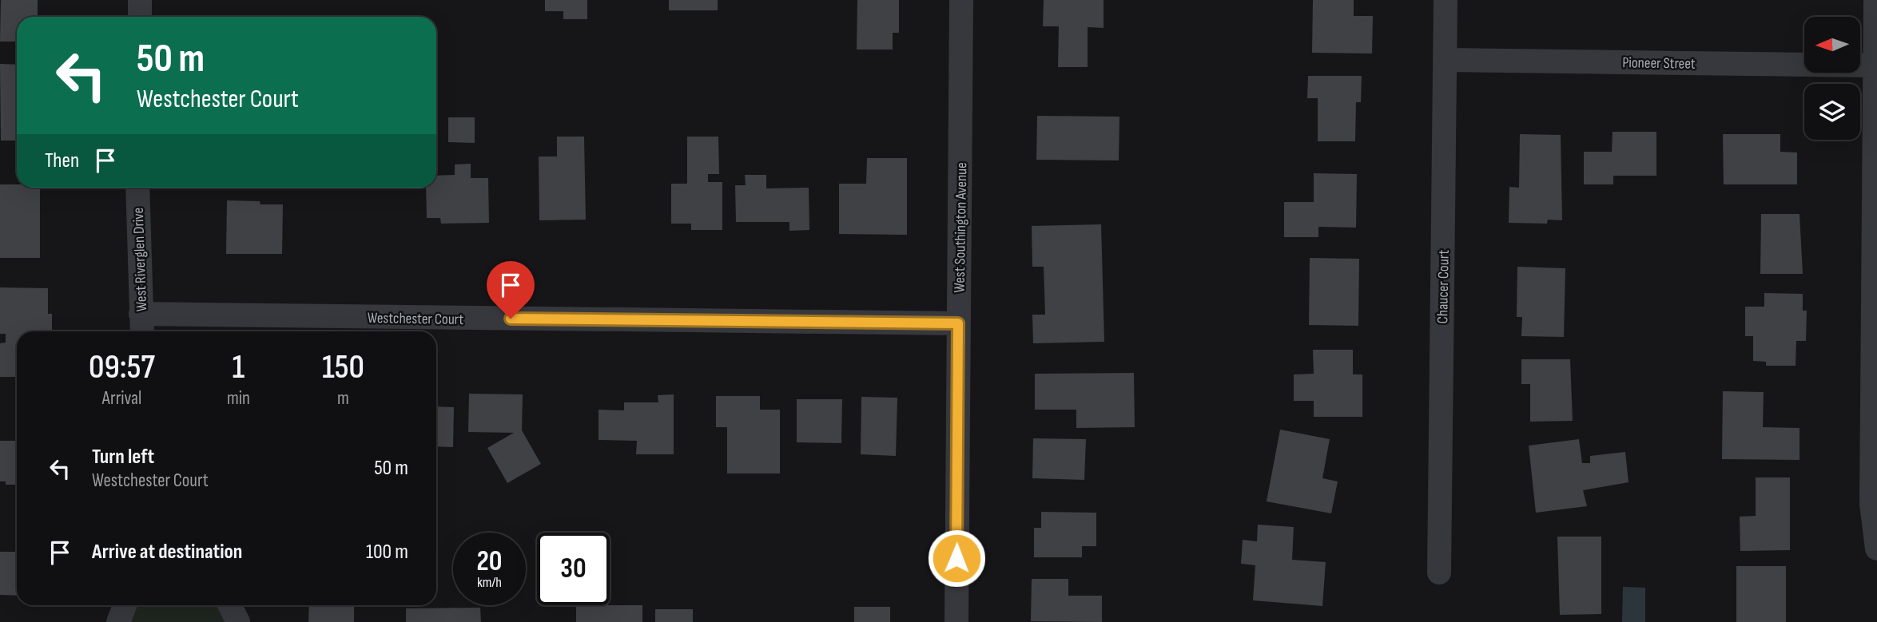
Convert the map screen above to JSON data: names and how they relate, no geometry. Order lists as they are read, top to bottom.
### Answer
{
  "streets": {
    "street": [
      "Pioneer Street",
      "West Southington Avenue",
      "West Riverglen Drive",
      "Chaucer Court",
      "Westchester Court"
    ]
  },
  "crossings": [
    ["Pioneer Street", "Chaucer Court"],
    ["West Southington Avenue", "Westchester Court"],
    ["West Riverglen Drive", "Westchester Court"]
  ],
  "north": "left",
  "page": {
    "turn": ["50 m", "Westchester Court"],
    "then": "Then",
    "eta": [
      "09:57",
      "Arrival",
      "1",
      "min",
      "150",
      "m"
    ],
    "list": [
      {
        "name": "Turn left",
        "note": "Westchester Court",
        "value": "50 m"
      },
      {
        "name": "Arrive at destination",
        "value": "100 m"
      }
    ],
    "speed": "20 km/h",
    "limit": "30"
  }
}
